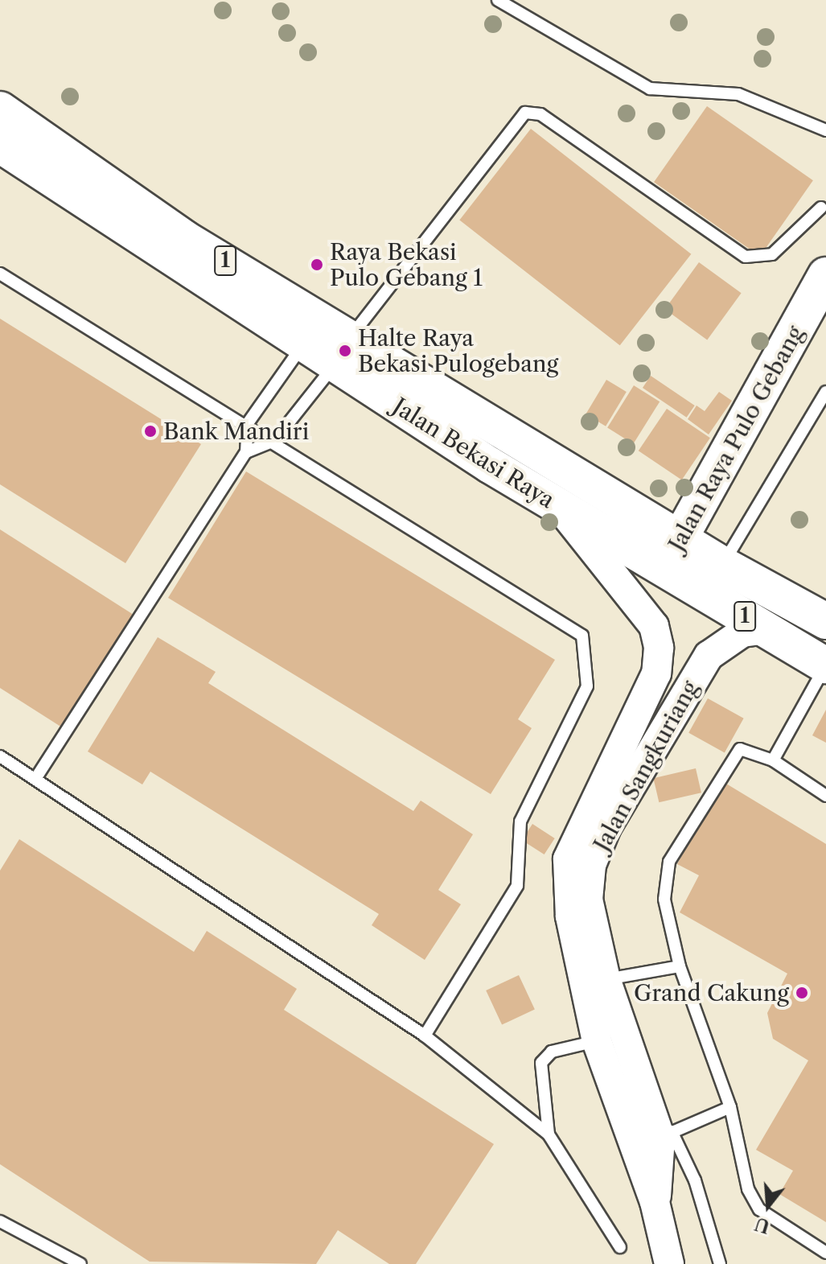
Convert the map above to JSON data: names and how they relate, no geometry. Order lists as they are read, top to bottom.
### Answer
{
  "streets": {
    "main road": ["1", "Jalan Raya Pulo Gebang", "Jalan Bekasi Raya"],
    "street": ["Jalan Sangkuriang"]
  },
  "crossings": [
    ["Jalan Raya Pulo Gebang", "Jalan Bekasi Raya"],
    ["Jalan Bekasi Raya", "Jalan Sangkuriang"]
  ],
  "places": [
    "Raya Bekasi Pulo Gebang 1",
    "Halte Raya Bekasi Pulogebang",
    "Bank Mandiri",
    "Grand Cakung"
  ],
  "north": "bottom"
}
